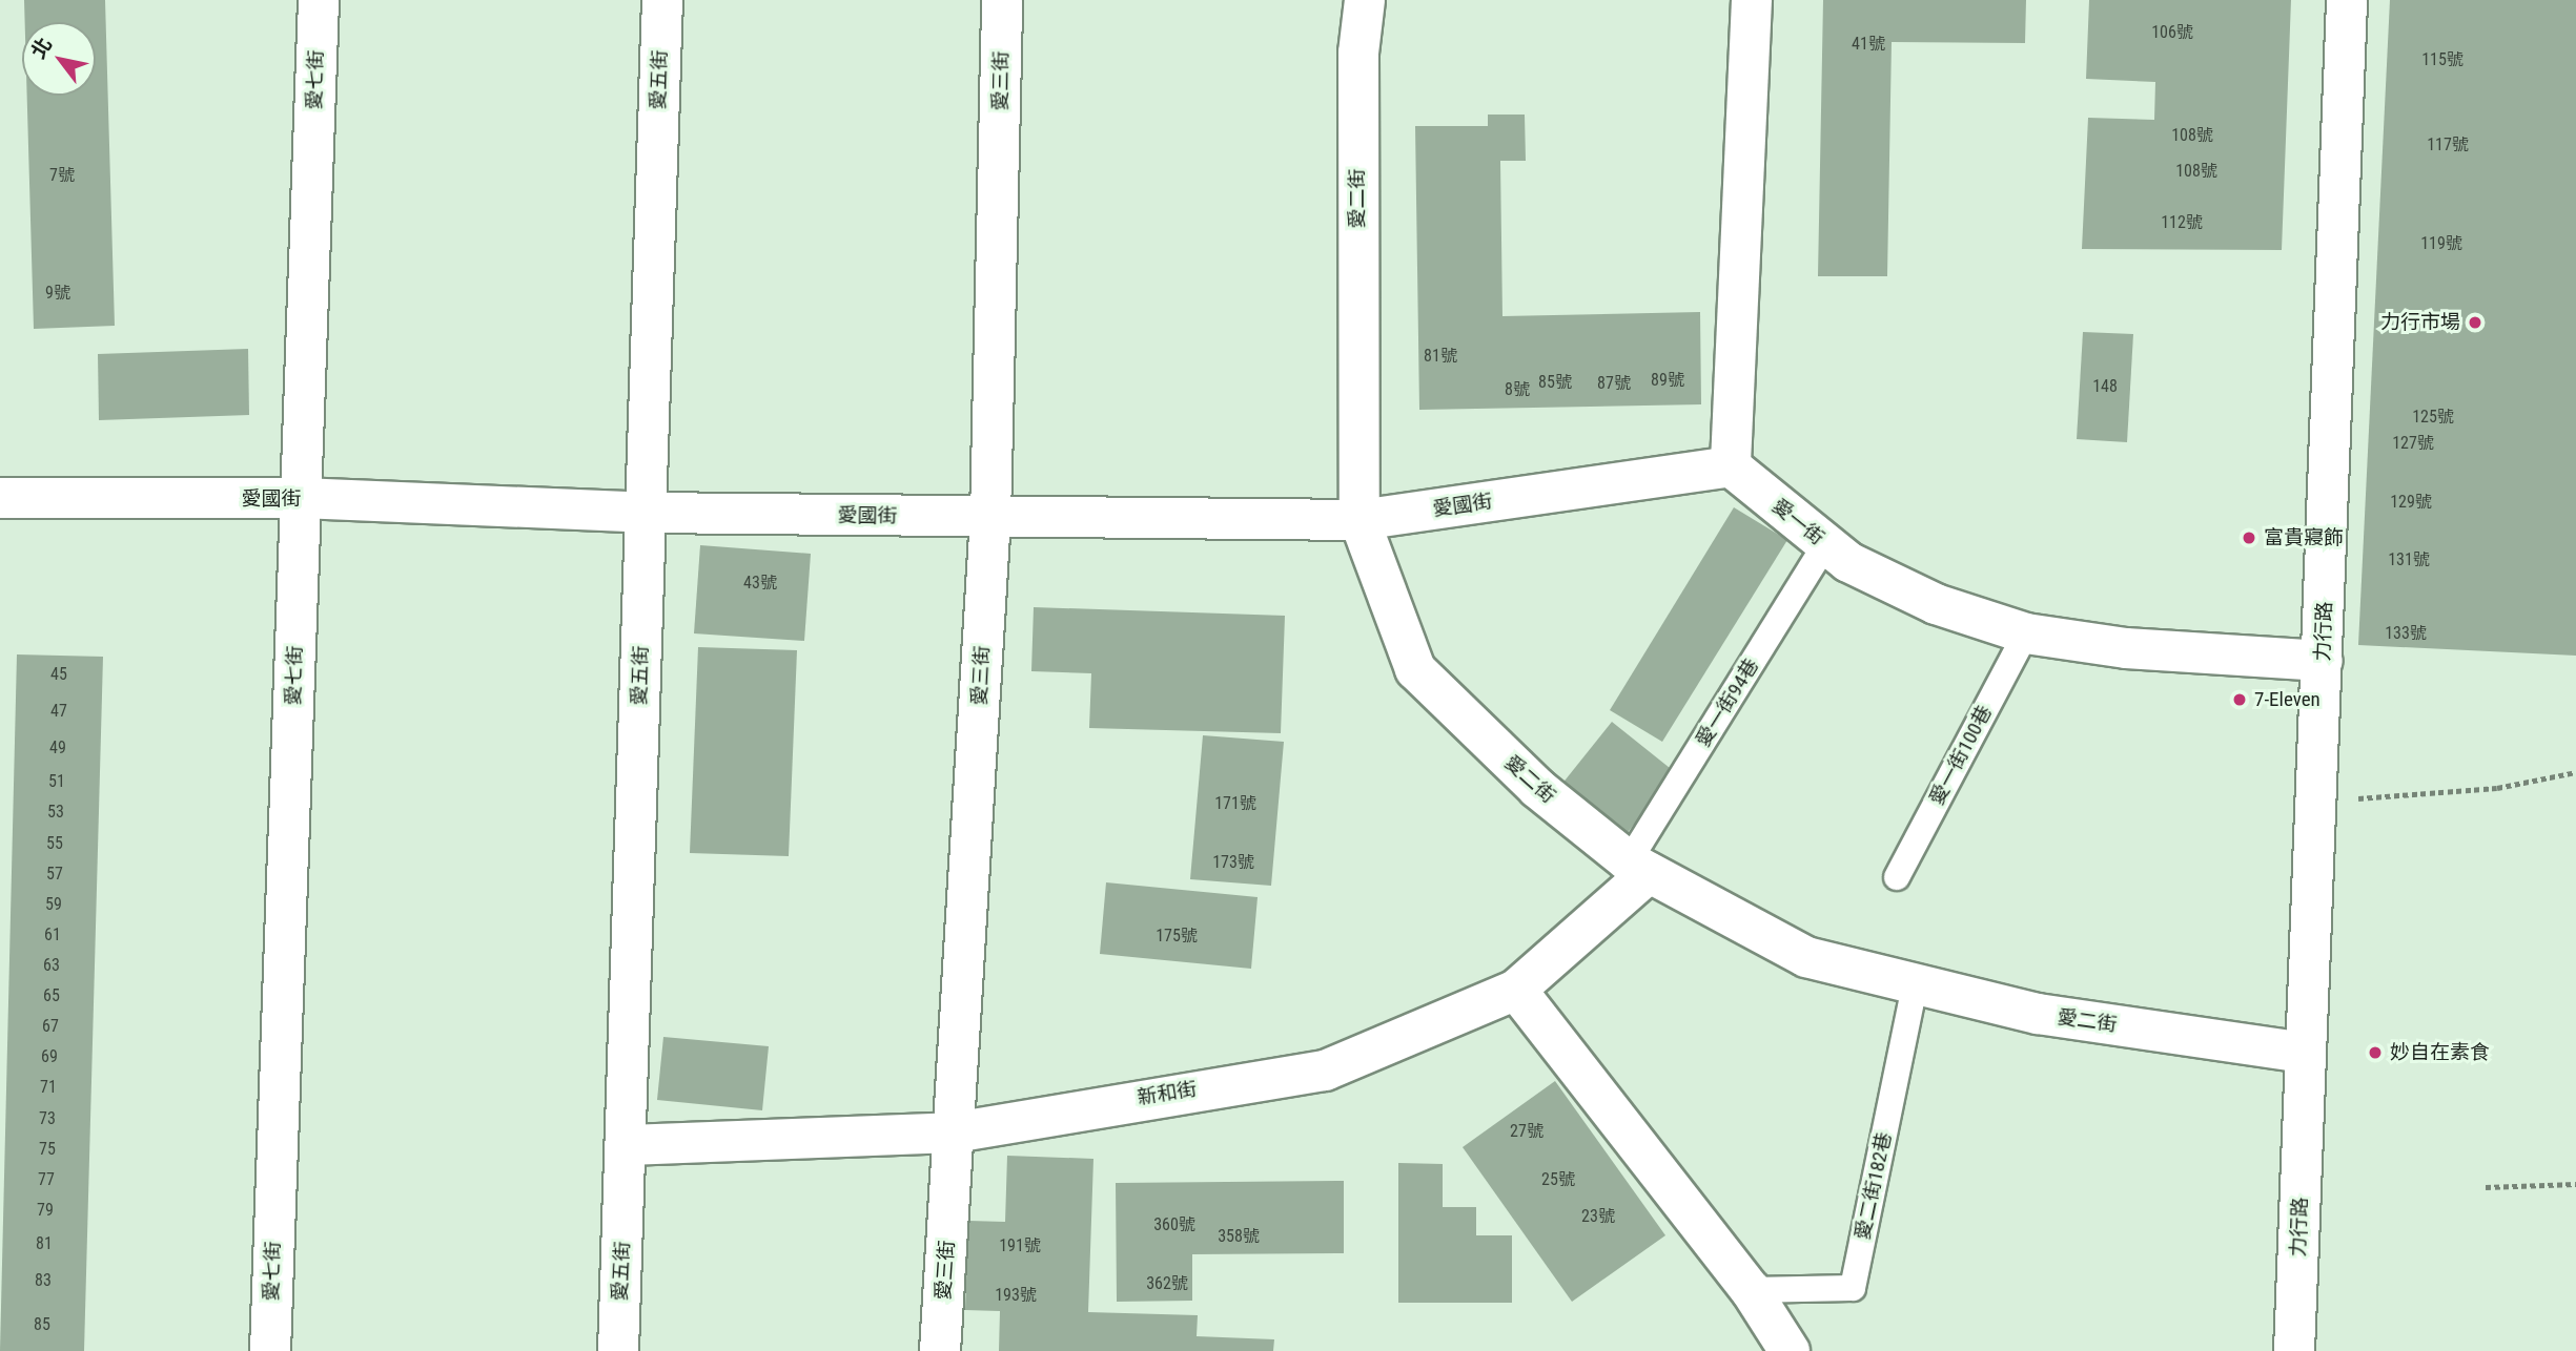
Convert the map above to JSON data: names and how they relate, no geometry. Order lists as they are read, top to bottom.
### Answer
{
  "streets": {
    "street": [
      "愛七街",
      "愛五街",
      "愛三街",
      "愛二街",
      "愛國街",
      "愛一街",
      "力行路",
      "新和街"
    ],
    "lane": ["愛一街94巷", "愛一街100巷", "愛二街182巷"]
  },
  "crossings": [
    ["愛七街", "愛國街"],
    ["愛五街", "愛國街"],
    ["愛五街", "新和街"],
    ["愛三街", "愛國街"],
    ["愛三街", "新和街"],
    ["愛二街", "愛國街"],
    ["愛二街", "力行路"],
    ["愛二街", "愛一街94巷"],
    ["愛二街", "新和街"],
    ["愛二街", "愛二街182巷"],
    ["愛國街", "愛一街"],
    ["愛一街", "力行路"],
    ["愛一街", "愛一街94巷"],
    ["愛一街", "愛一街100巷"],
    ["愛一街94巷", "新和街"]
  ],
  "places": [
    "力行市場",
    "富貴寢飾",
    "7-Eleven",
    "妙自在素食"
  ],
  "house_numbers": [
    "106號",
    "41號",
    "115號",
    "108號",
    "117號",
    "108號",
    "7號",
    "112號",
    "119號",
    "9號",
    "81號",
    "89號",
    "85號",
    "87號",
    "148",
    "8號",
    "125號",
    "127號",
    "129號",
    "131號",
    "43號",
    "133號",
    "45",
    "47",
    "49",
    "51",
    "171號",
    "53",
    "55",
    "173號",
    "57",
    "59",
    "61",
    "175號",
    "63",
    "65",
    "67",
    "69",
    "71",
    "73",
    "27號",
    "75",
    "77",
    "25號",
    "79",
    "23號",
    "360號",
    "358號",
    "81",
    "191號",
    "83",
    "362號",
    "193號",
    "85"
  ],
  "north": "top left"
}
